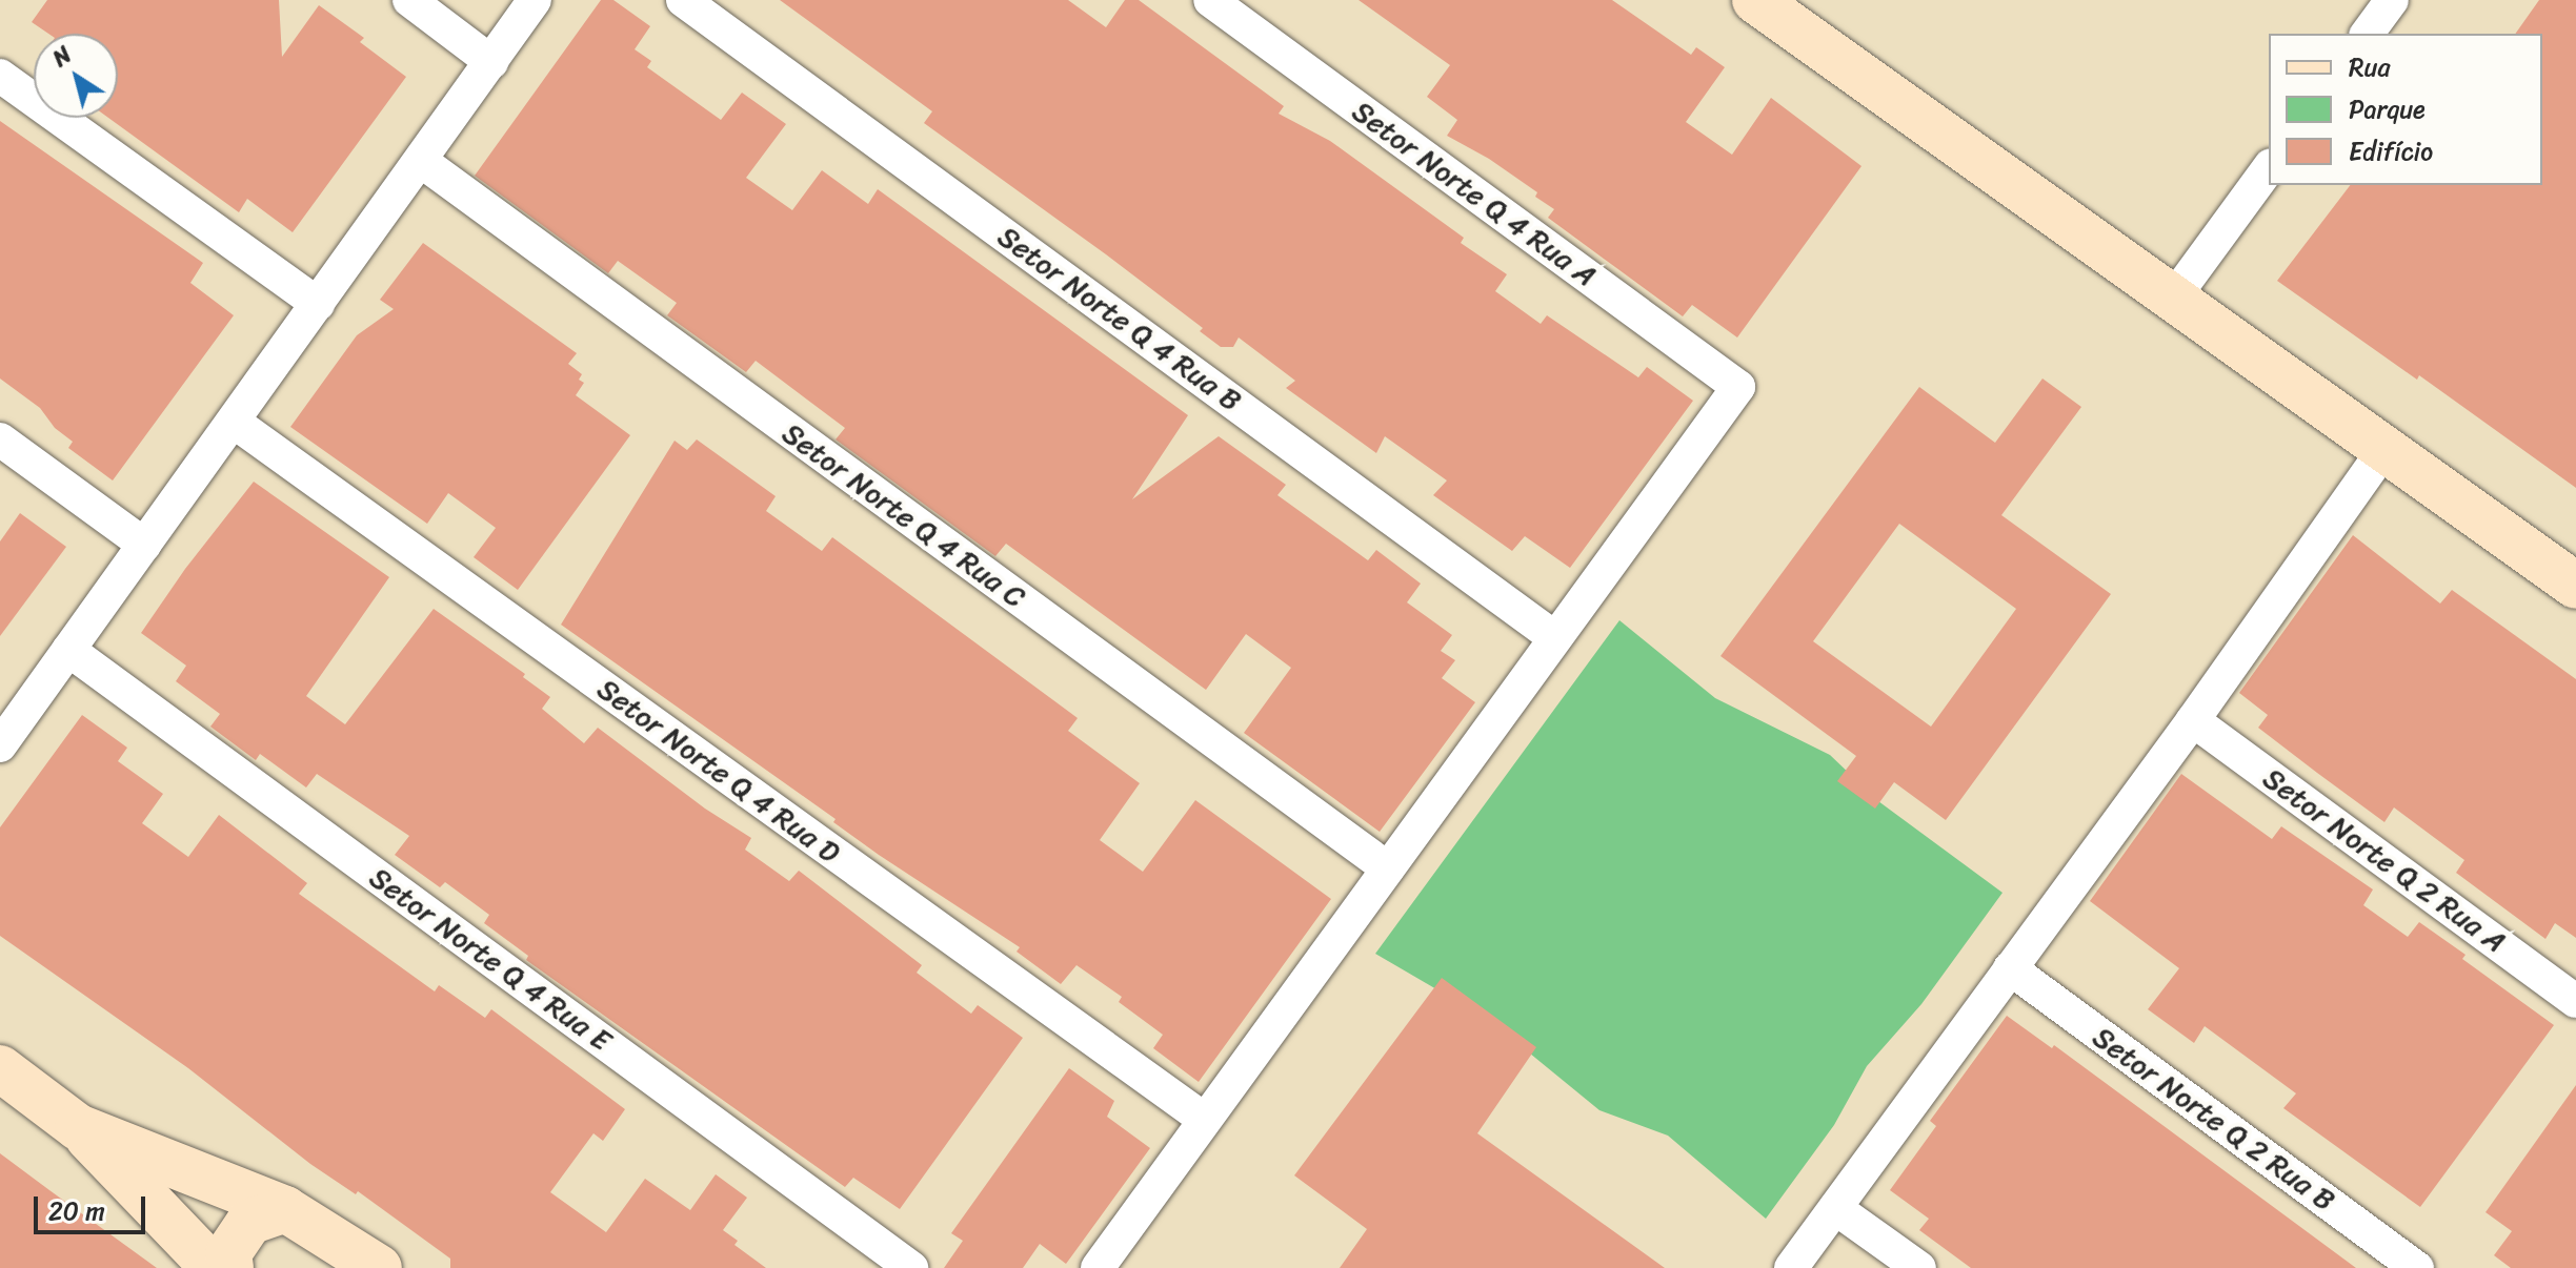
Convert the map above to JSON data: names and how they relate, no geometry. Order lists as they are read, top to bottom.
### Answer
{
  "streets": {
    "street": [
      "Setor Norte Q 4 Rua A",
      "Setor Norte Q 4 Rua B",
      "Setor Norte Q 4 Rua C",
      "Setor Norte Q 4 Rua D",
      "Setor Norte Q 2 Rua A",
      "Setor Norte Q 4 Rua E",
      "Setor Norte Q 2 Rua B"
    ]
  },
  "crossings": [
    ["Setor Norte Q 4 Rua A", "Setor Norte Q 4 Rua B"]
  ],
  "legend": ["Rua", "Parque", "Edifício"],
  "scale_bar": "20 m",
  "north": "top left"
}
